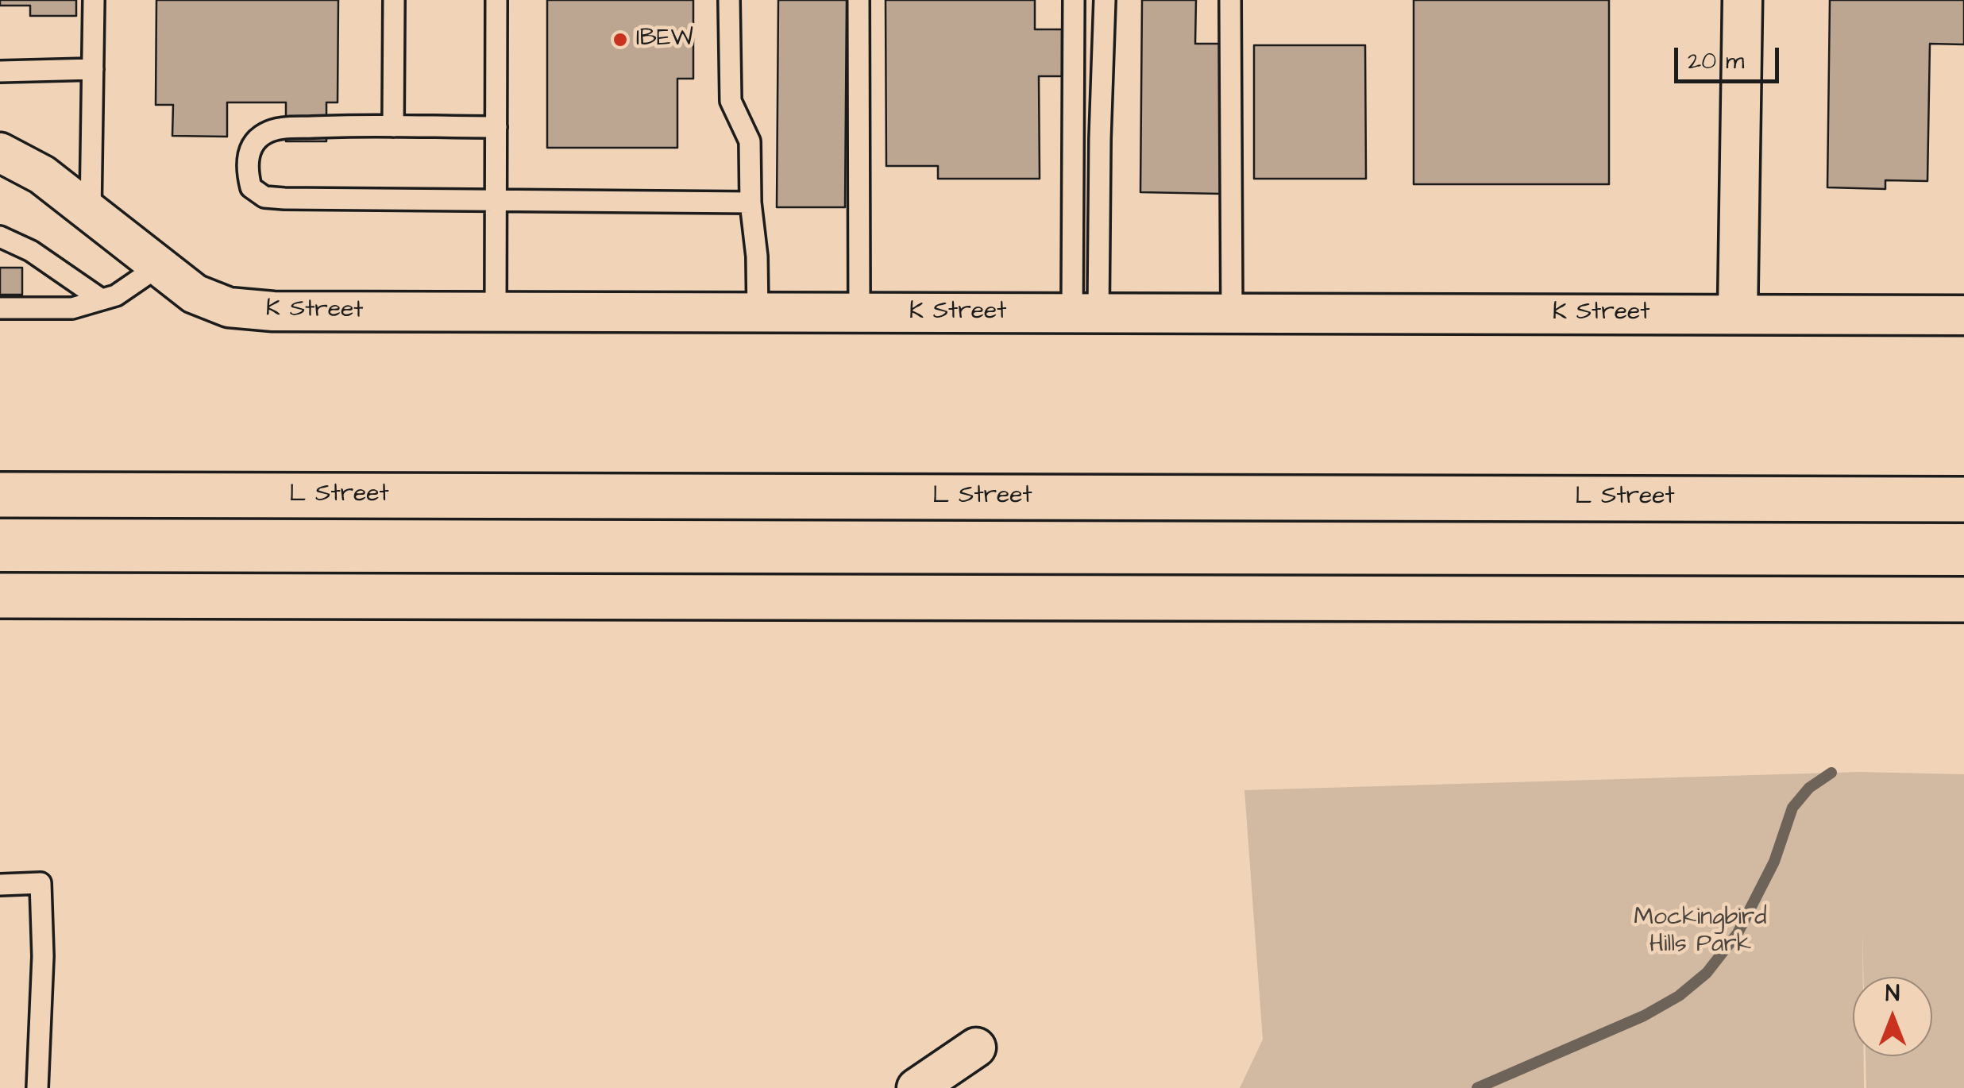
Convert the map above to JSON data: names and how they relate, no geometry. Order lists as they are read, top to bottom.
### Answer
{
  "streets": {
    "main road": ["L Street"],
    "street": ["K Street"]
  },
  "parks": ["Mockingbird Hills Park"],
  "places": ["IBEW"],
  "scale_bar": "20 m",
  "north": "top"
}
